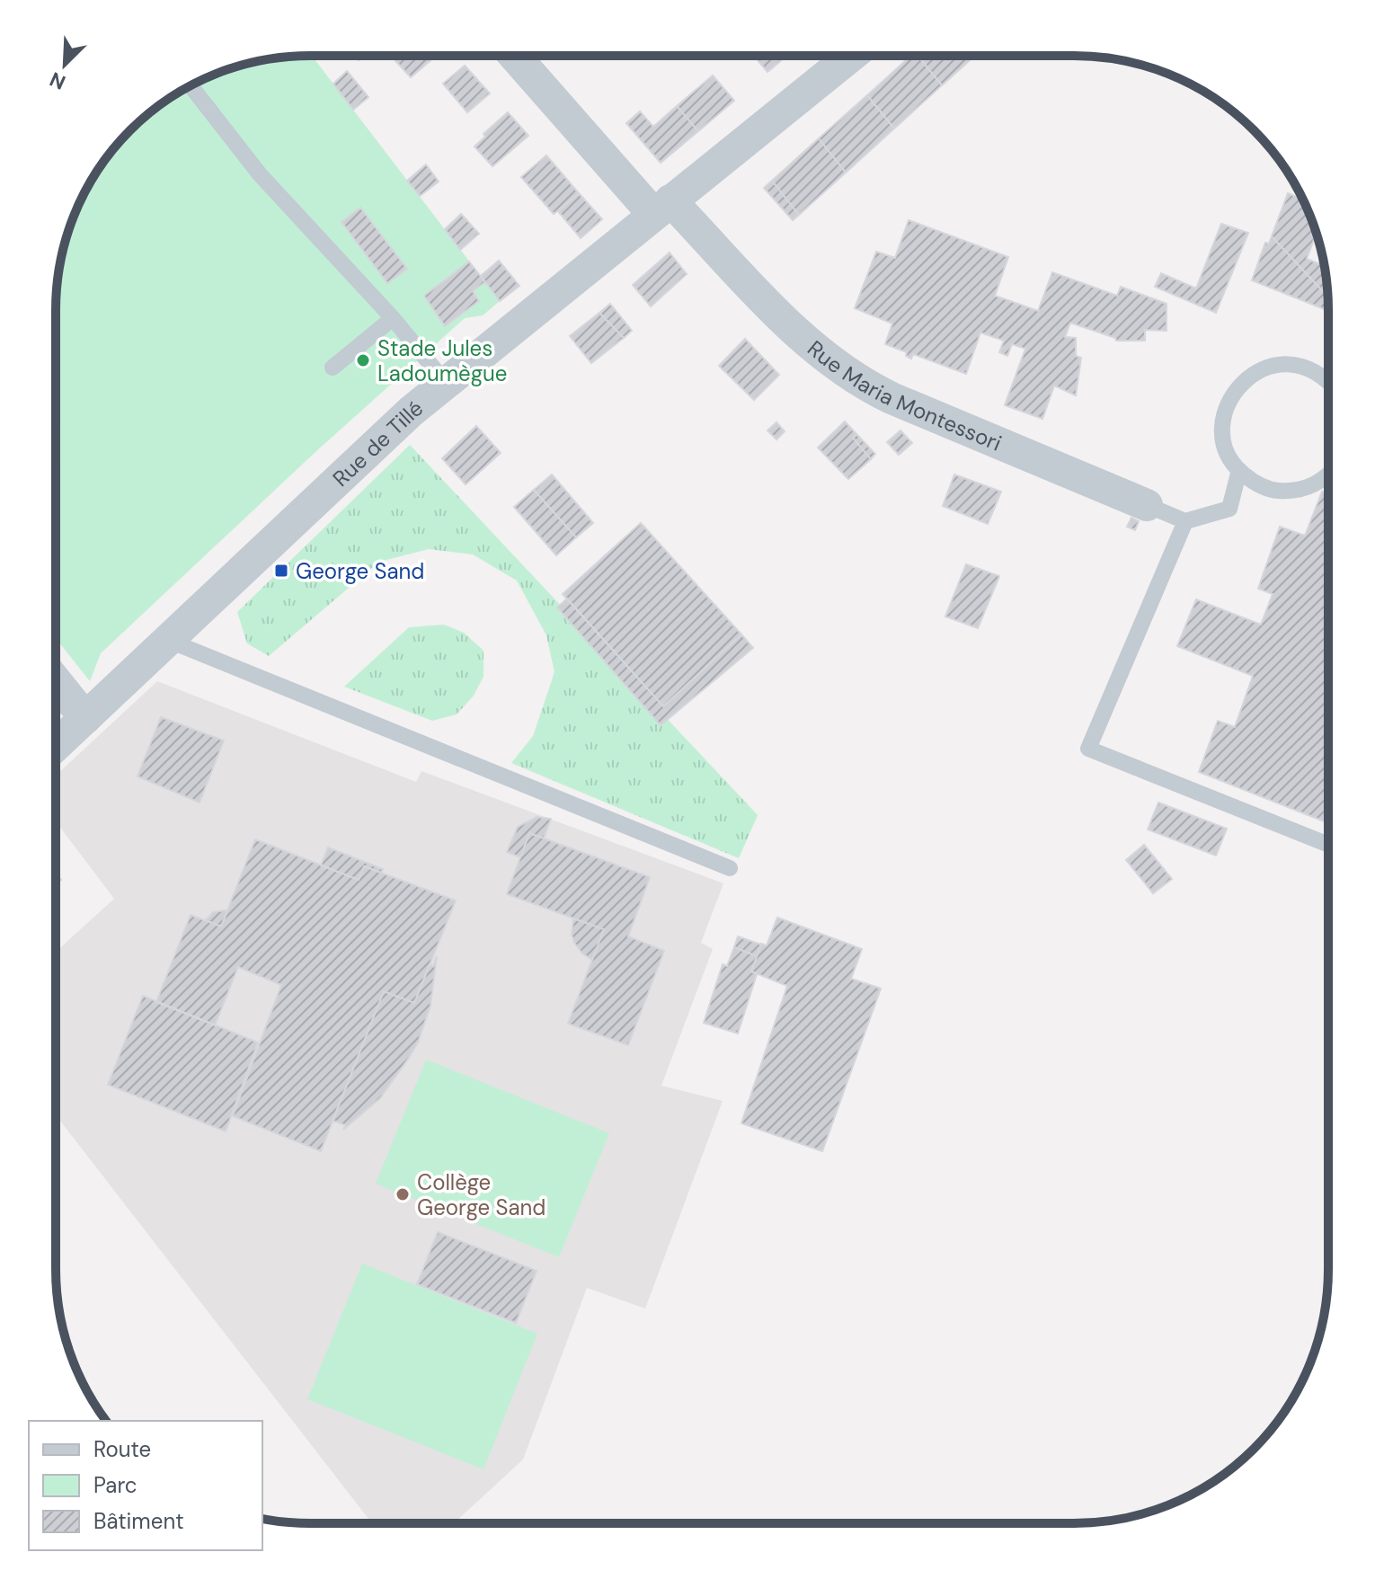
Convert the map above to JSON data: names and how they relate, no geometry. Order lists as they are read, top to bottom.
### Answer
{
  "streets": {
    "street": ["Rue Maria Montessori", "Rue de Tillé"]
  },
  "crossings": [
    ["Rue Maria Montessori", "Rue de Tillé"]
  ],
  "places": {
    "other": ["Stade Jules Ladoumègue", "Collège George Sand"],
    "transit": ["George Sand"]
  },
  "legend": ["Route", "Parc", "Bâtiment"],
  "north": "bottom left"
}
